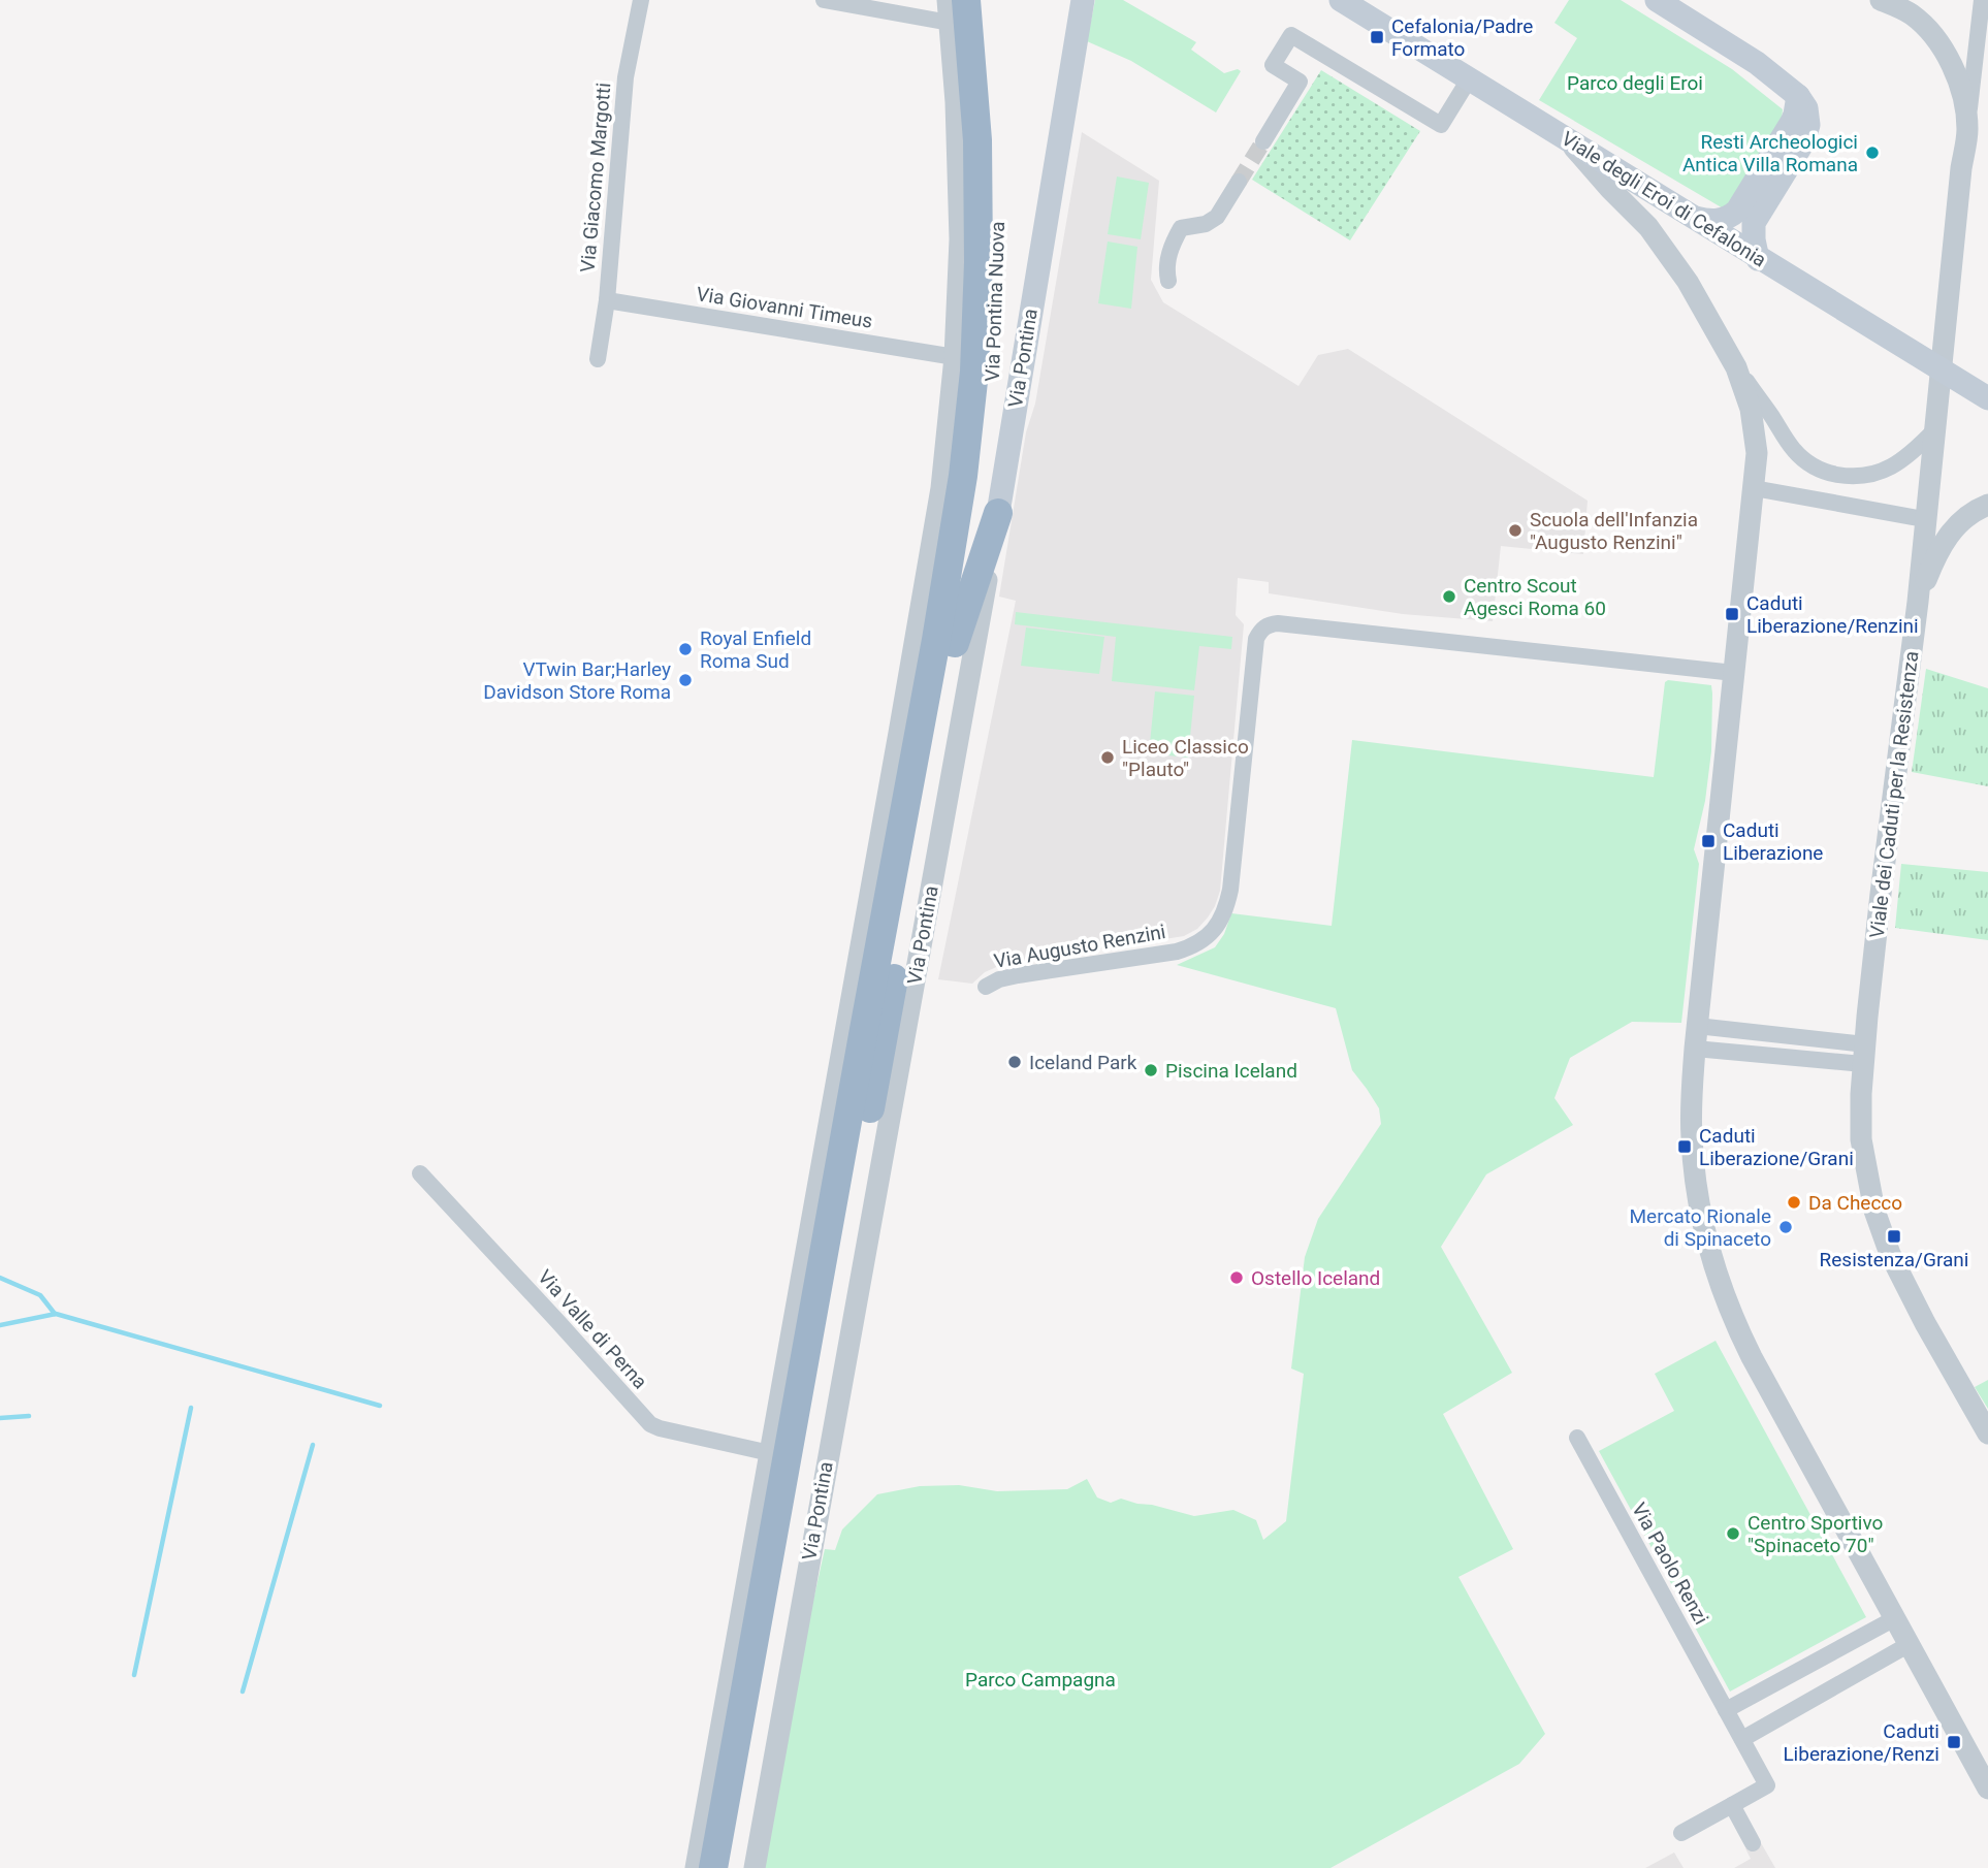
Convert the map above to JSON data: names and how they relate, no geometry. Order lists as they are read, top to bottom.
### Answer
{
  "streets": {
    "highway": ["Via Pontina Nuova", "Via Pontina"],
    "main road": ["Viale degli Eroi di Cefalonia"],
    "street": [
      "Via Giacomo Margotti",
      "Via Giovanni Timeus",
      "Viale dei Caduti per la Resistenza",
      "Via Augusto Renzini",
      "Via Valle di Perna",
      "Via Paolo Renzi"
    ]
  },
  "crossings": [
    ["Via Giacomo Margotti", "Via Giovanni Timeus"],
    ["Via Pontina Nuova", "Via Pontina"]
  ],
  "parks": ["Parco degli Eroi", "Parco Campagna"],
  "places": {
    "transit": [
      "Cefalonia/Padre Formato",
      "Caduti Liberazione/Renzini",
      "Caduti Liberazione",
      "Caduti Liberazione/Grani",
      "Resistenza/Grani",
      "Caduti Liberazione/Renzi"
    ],
    "other": [
      "Resti Archeologici Antica Villa Romana",
      "Scuola dell'Infanzia \"Augusto Renzini\"",
      "Centro Scout Agesci Roma 60",
      "Royal Enfield Roma Sud",
      "VTwin Bar;Harley Davidson Store Roma",
      "Liceo Classico \"Plauto\"",
      "Iceland Park",
      "Piscina Iceland",
      "Da Checco",
      "Mercato Rionale di Spinaceto",
      "Ostello Iceland",
      "Centro Sportivo \"Spinaceto 70\""
    ]
  }
}
